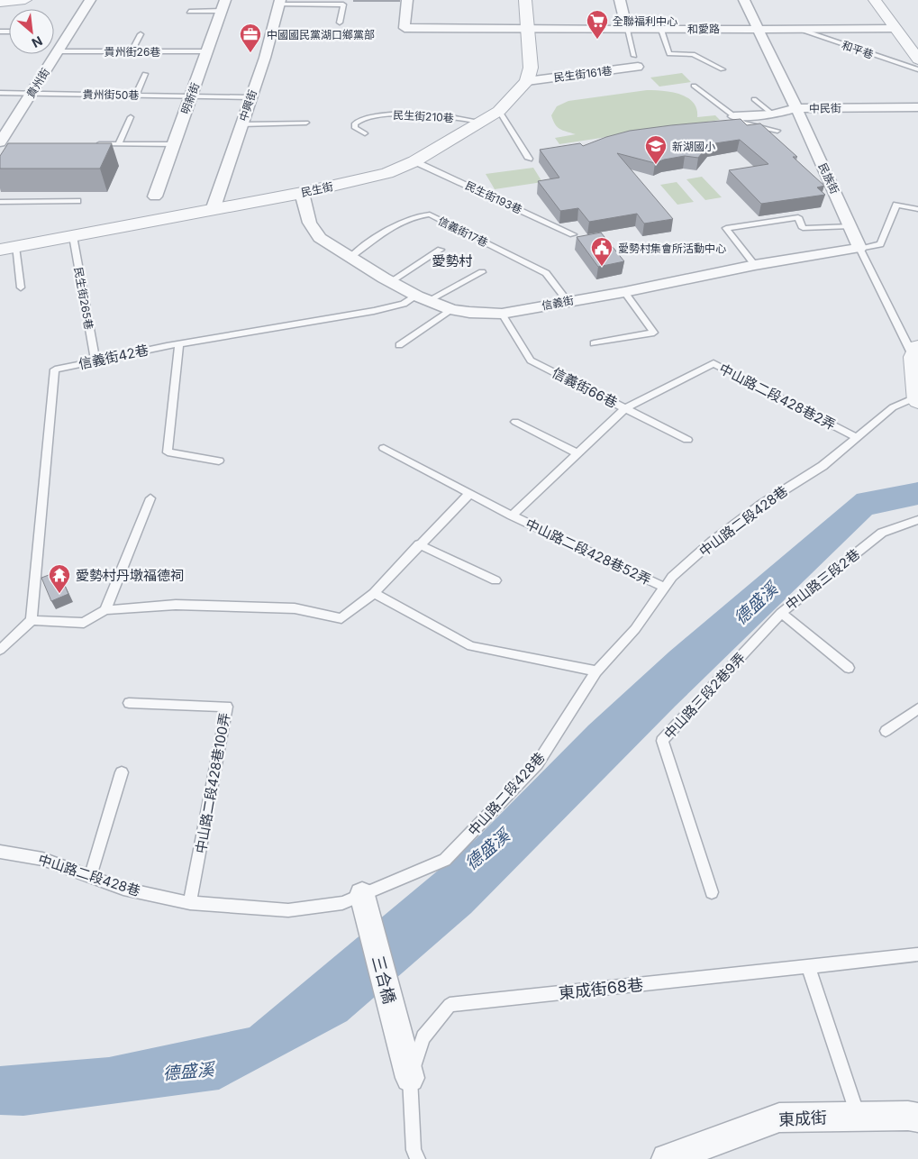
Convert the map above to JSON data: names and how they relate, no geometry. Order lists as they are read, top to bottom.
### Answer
{
  "streets": {
    "street": [
      "和愛路",
      "民生街161巷",
      "貴州街",
      "明新街",
      "中興街",
      "中民街",
      "民族街",
      "民生街",
      "信義街",
      "三合橋",
      "東成街"
    ],
    "lane": [
      "和平巷",
      "貴州街26巷",
      "貴州街50巷",
      "民生街210巷",
      "民生街193巷",
      "信義街17巷",
      "民生街265巷",
      "信義街42巷",
      "信義街66巷",
      "中山路二段428巷2弄",
      "中山路二段428巷",
      "中山路二段428巷52弄",
      "中山路三段2巷",
      "中山路三段2巷9弄",
      "中山路二段428巷100弄",
      "東成街68巷"
    ]
  },
  "crossings": [
    ["和愛路", "和平巷"],
    ["和愛路", "民族街"],
    ["貴州街26巷", "貴州街"],
    ["貴州街26巷", "明新街"],
    ["民生街161巷", "民生街"],
    ["貴州街", "貴州街50巷"],
    ["貴州街50巷", "明新街"],
    ["貴州街50巷", "中興街"],
    ["中興街", "民生街"],
    ["中民街", "民族街"],
    ["民生街210巷", "民生街"],
    ["民族街", "信義街"],
    ["民生街", "民生街193巷"],
    ["民生街", "民生街265巷"],
    ["民生街", "信義街"],
    ["信義街17巷", "信義街"],
    ["民生街265巷", "信義街42巷"],
    ["信義街", "信義街42巷"],
    ["信義街", "信義街66巷"],
    ["信義街66巷", "中山路二段428巷2弄"],
    ["信義街66巷", "中山路二段428巷52弄"],
    ["中山路二段428巷2弄", "中山路二段428巷"],
    ["中山路二段428巷2弄", "中山路二段428巷52弄"],
    ["中山路二段428巷", "中山路二段428巷52弄"],
    ["中山路二段428巷", "中山路二段428巷100弄"],
    ["中山路二段428巷", "三合橋"],
    ["中山路三段2巷", "中山路三段2巷9弄"],
    ["三合橋", "東成街68巷"]
  ],
  "districts": ["愛勢村"],
  "water": ["德盛溪"],
  "places": {
    "supermarket": ["全聯福利中心"],
    "office": ["中國國民黨湖口鄉黨部"],
    "school or university": ["新湖國小"],
    "public building": ["愛勢村集會所活動中心"],
    "temple": ["愛勢村丹墩福德祠"]
  },
  "north": "bottom right"
}
